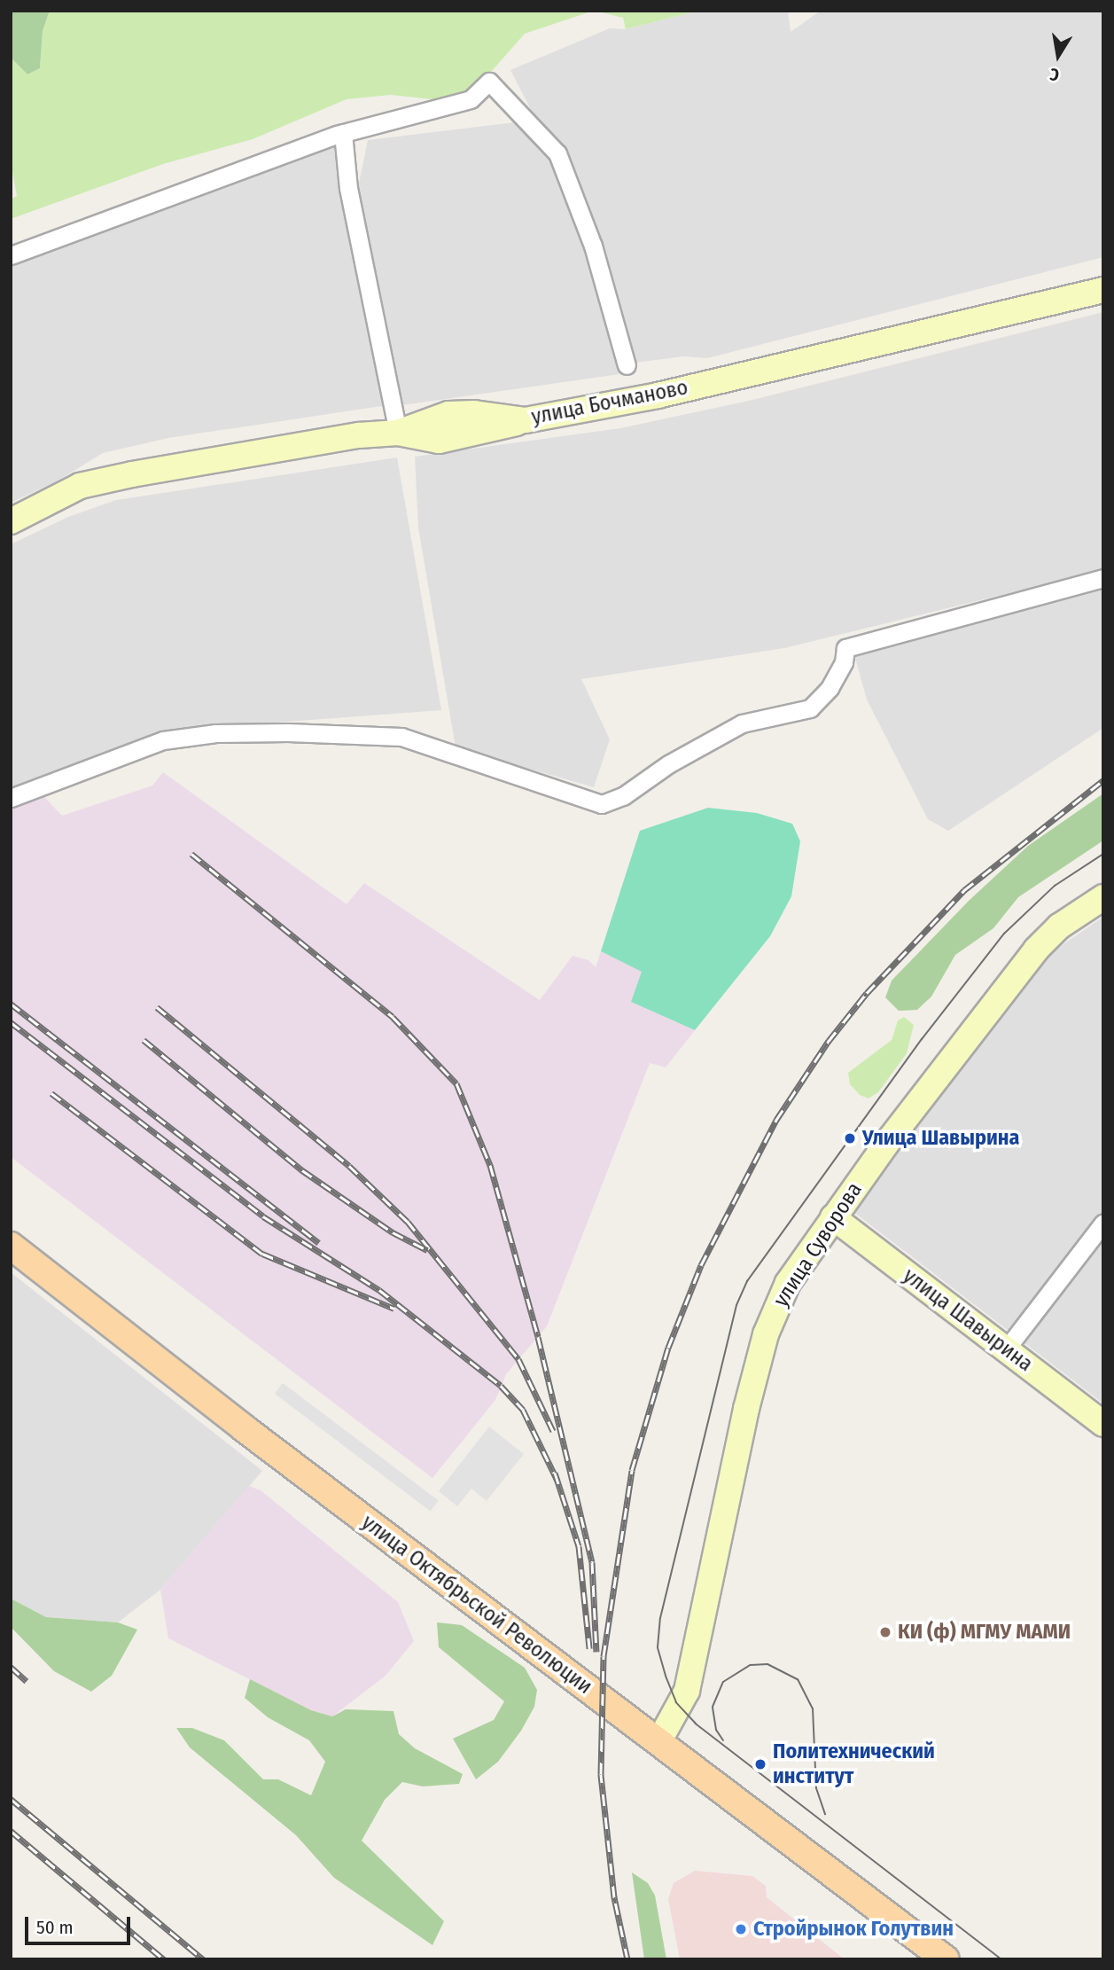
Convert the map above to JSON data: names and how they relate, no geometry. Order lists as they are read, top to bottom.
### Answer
{
  "streets": {
    "main road": ["улица Октябрьской Революции"],
    "street": ["улица Бочманово", "улица Суворова", "улица Шавырина"]
  },
  "crossings": [
    ["улица Суворова", "улица Шавырина"],
    ["улица Суворова", "улица Октябрьской Революции"]
  ],
  "places": [
    "Улица Шавырина",
    "КИ (ф) МГМУ МАМИ",
    "Политехнический институт",
    "Стройрынок Голутвин"
  ],
  "scale_bar": "50 m",
  "north": "bottom"
}
